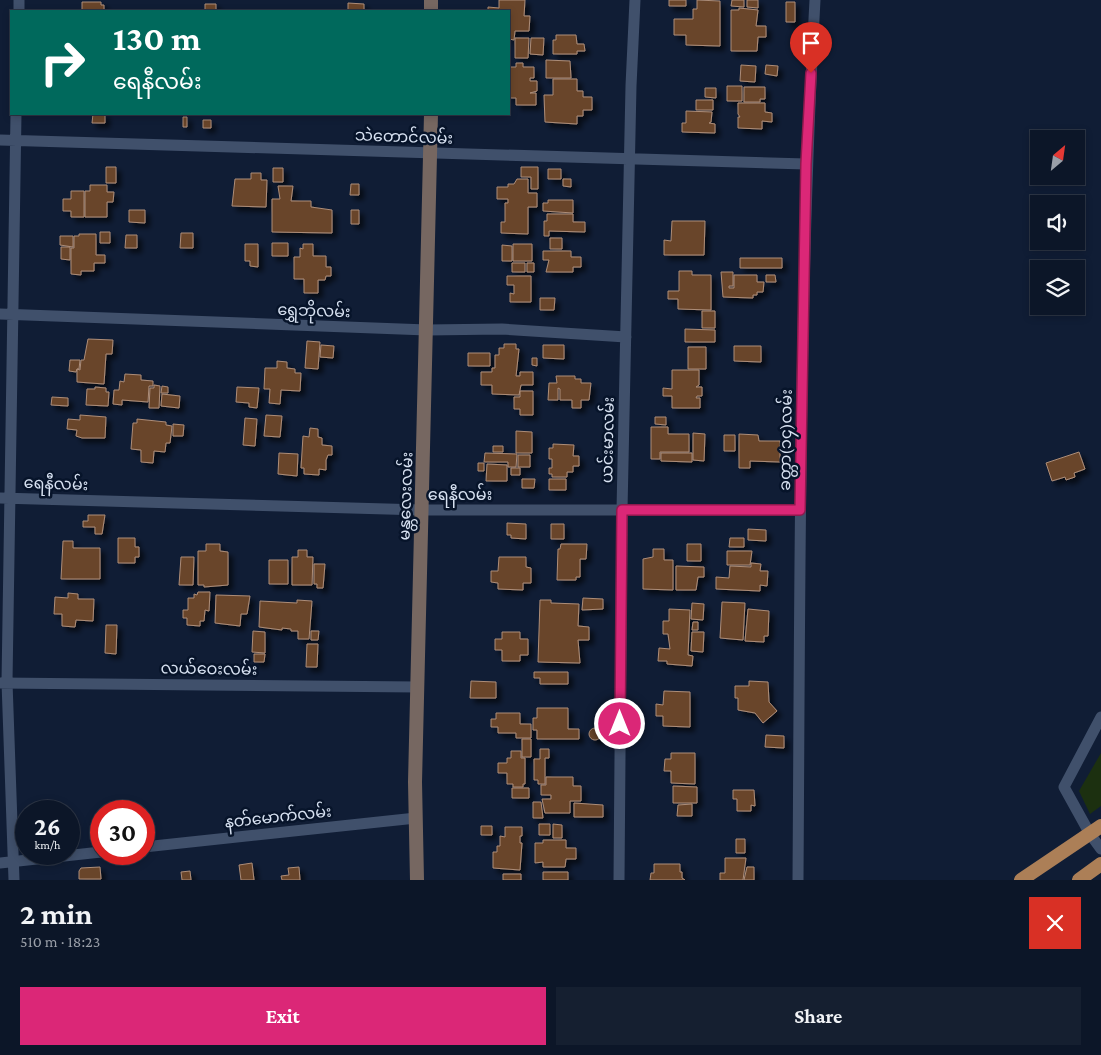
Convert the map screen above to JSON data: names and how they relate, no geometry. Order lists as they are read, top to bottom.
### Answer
{
  "streets": {
    "main road": ["မန္တလေးလမ်း"],
    "street": [
      "သဲတောင်လမ်း",
      "ရွှေဘိုလမ်း",
      "ယင်းမာလမ်း",
      "ခတ္တာ(၁၄)လမ်း",
      "ရေနီလမ်း",
      "လယ်ဝေးလမ်း",
      "နတ်မောက်လမ်း"
    ]
  },
  "crossings": [
    ["သဲတောင်လမ်း", "ယင်းမာလမ်း"],
    ["သဲတောင်လမ်း", "ခတ္တာ(၁၄)လမ်း"],
    ["သဲတောင်လမ်း", "မန္တလေးလမ်း"],
    ["ရွှေဘိုလမ်း", "ယင်းမာလမ်း"],
    ["ရွှေဘိုလမ်း", "မန္တလေးလမ်း"],
    ["ယင်းမာလမ်း", "ရေနီလမ်း"],
    ["ခတ္တာ(၁၄)လမ်း", "ရေနီလမ်း"],
    ["ရေနီလမ်း", "မန္တလေးလမ်း"],
    ["မန္တလေးလမ်း", "လယ်ဝေးလမ်း"],
    ["မန္တလေးလမ်း", "နတ်မောက်လမ်း"]
  ],
  "north": "top right",
  "page": {
    "turn": ["130 m", "ရေနီလမ်း"],
    "speed": "26 km/h",
    "limit": "30",
    "heading": ["2 min", "510 m · 18:23"],
    "buttons": ["Exit", "Share"]
  }
}
